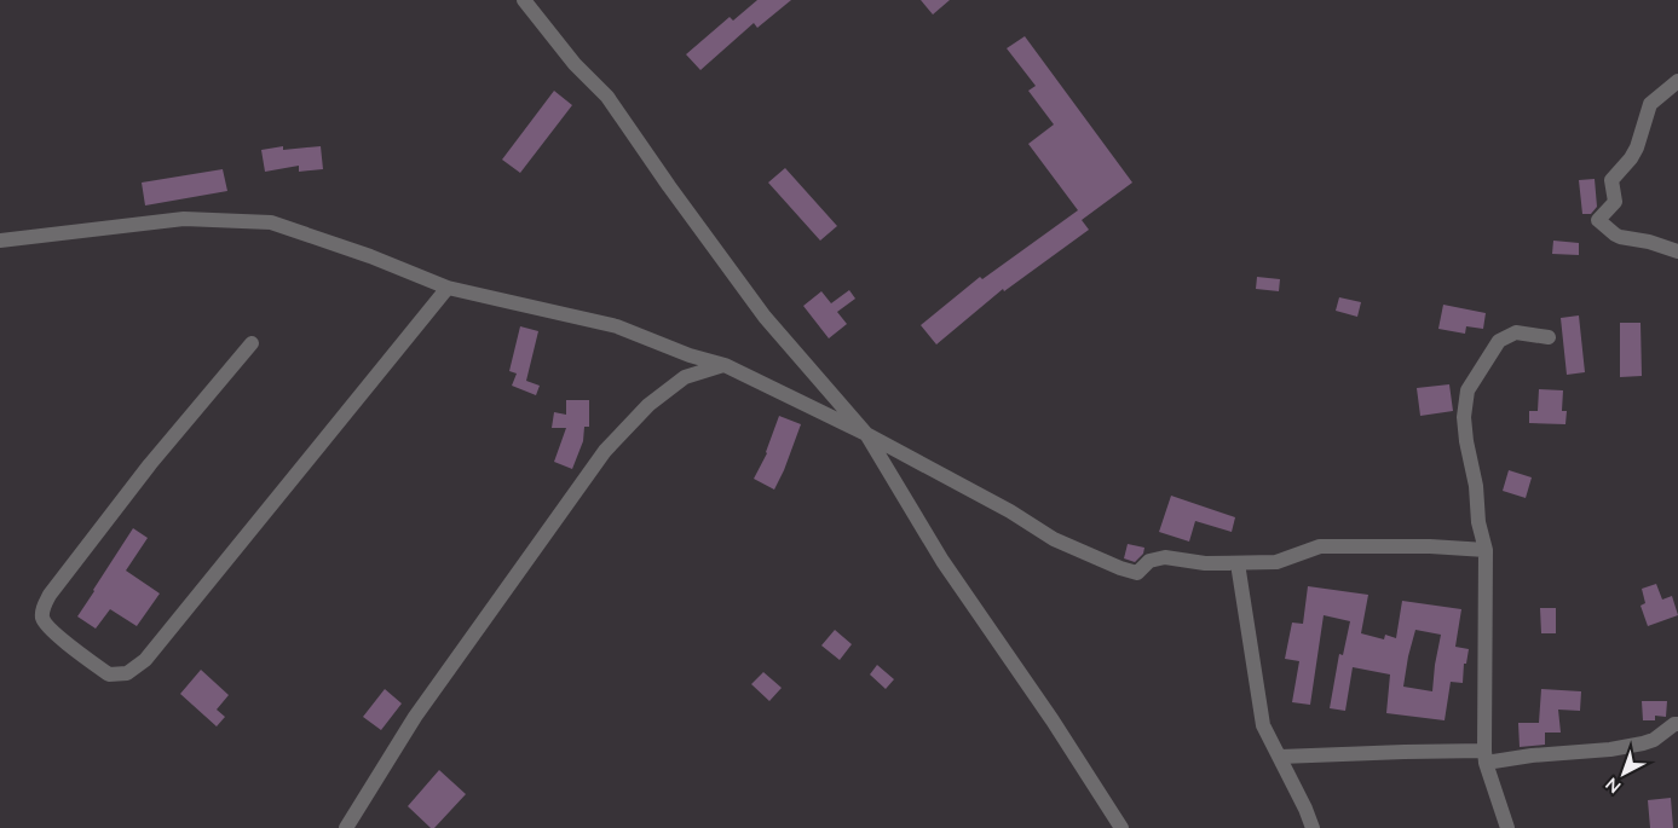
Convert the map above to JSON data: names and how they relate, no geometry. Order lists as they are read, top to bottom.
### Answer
{
  "north": "bottom left"
}
